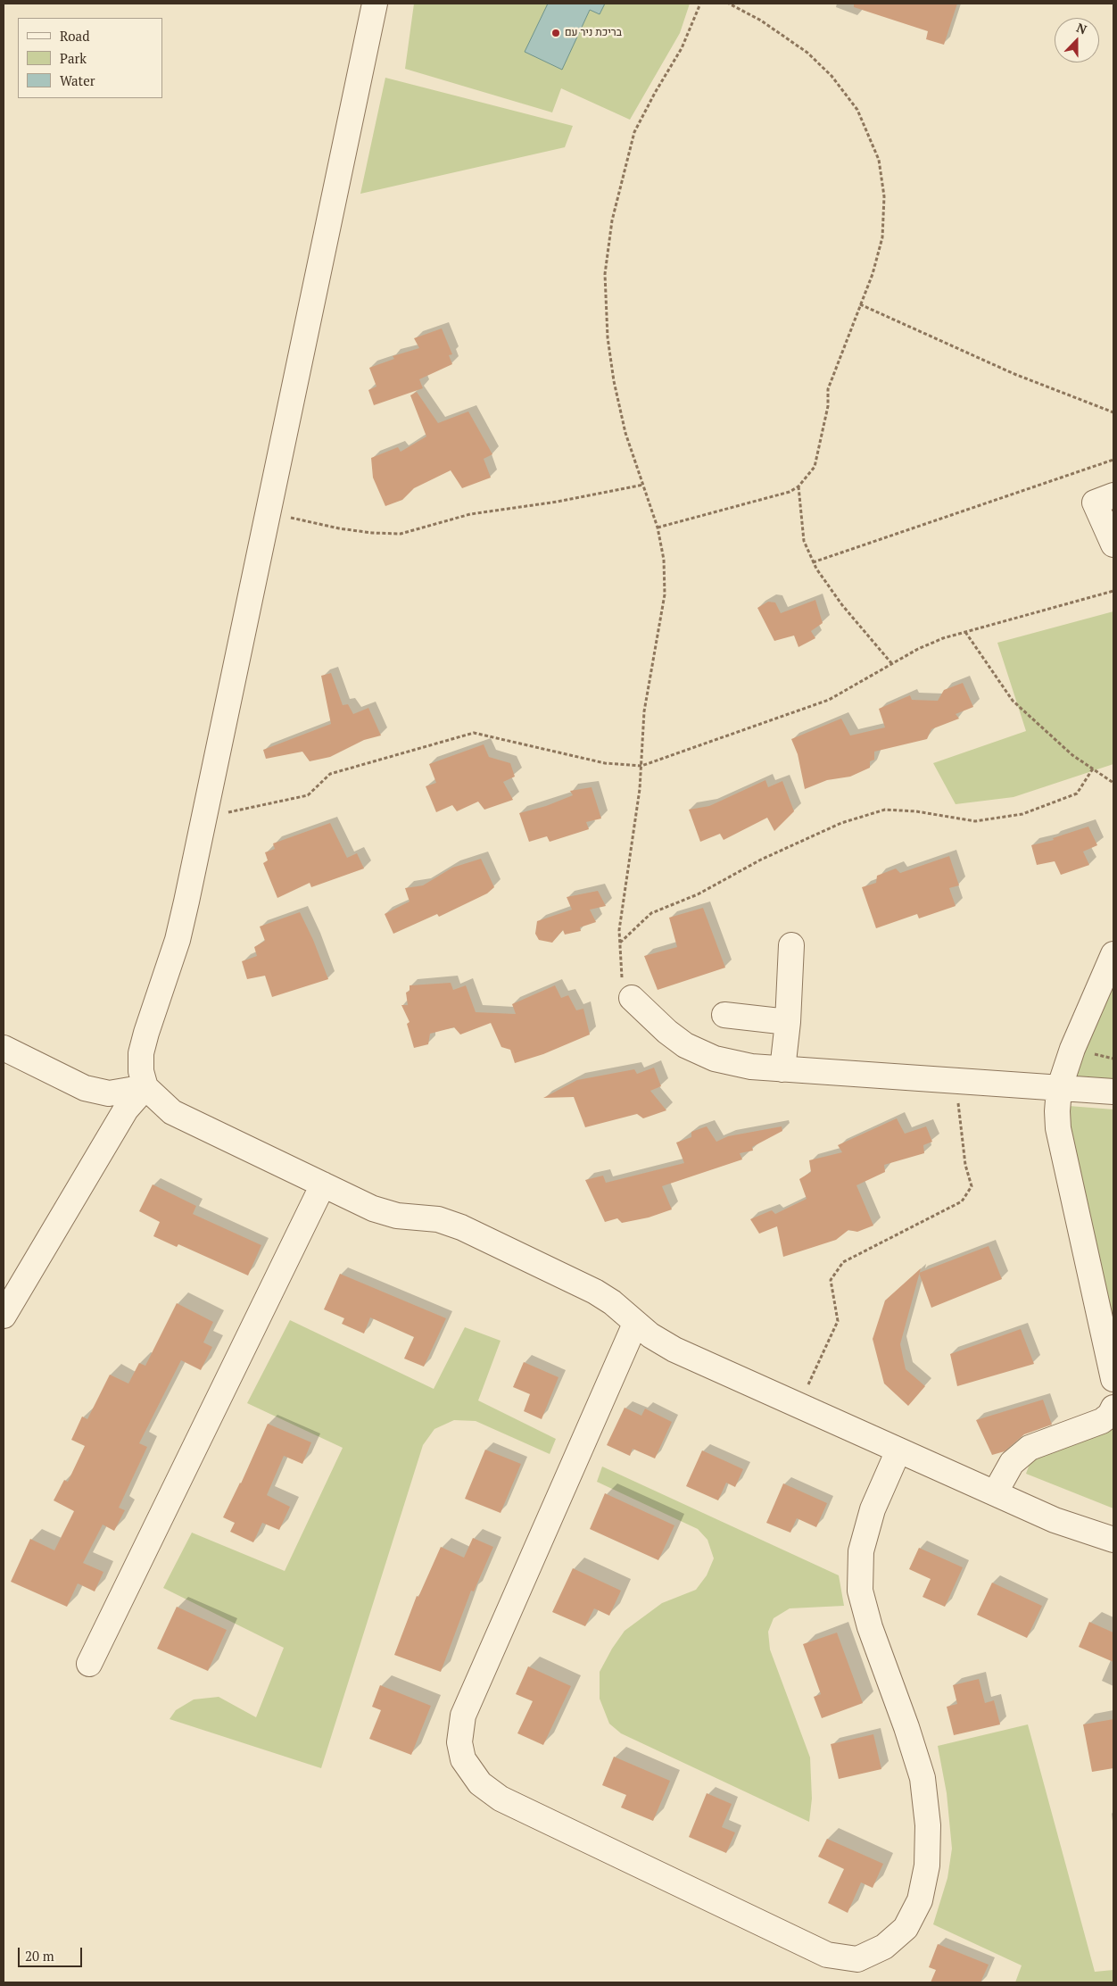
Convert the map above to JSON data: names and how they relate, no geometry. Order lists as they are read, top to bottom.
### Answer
{
  "places": ["בריכת ניר עם"],
  "legend": ["Road", "Park", "Water"],
  "scale_bar": "20 m",
  "north": "top"
}
